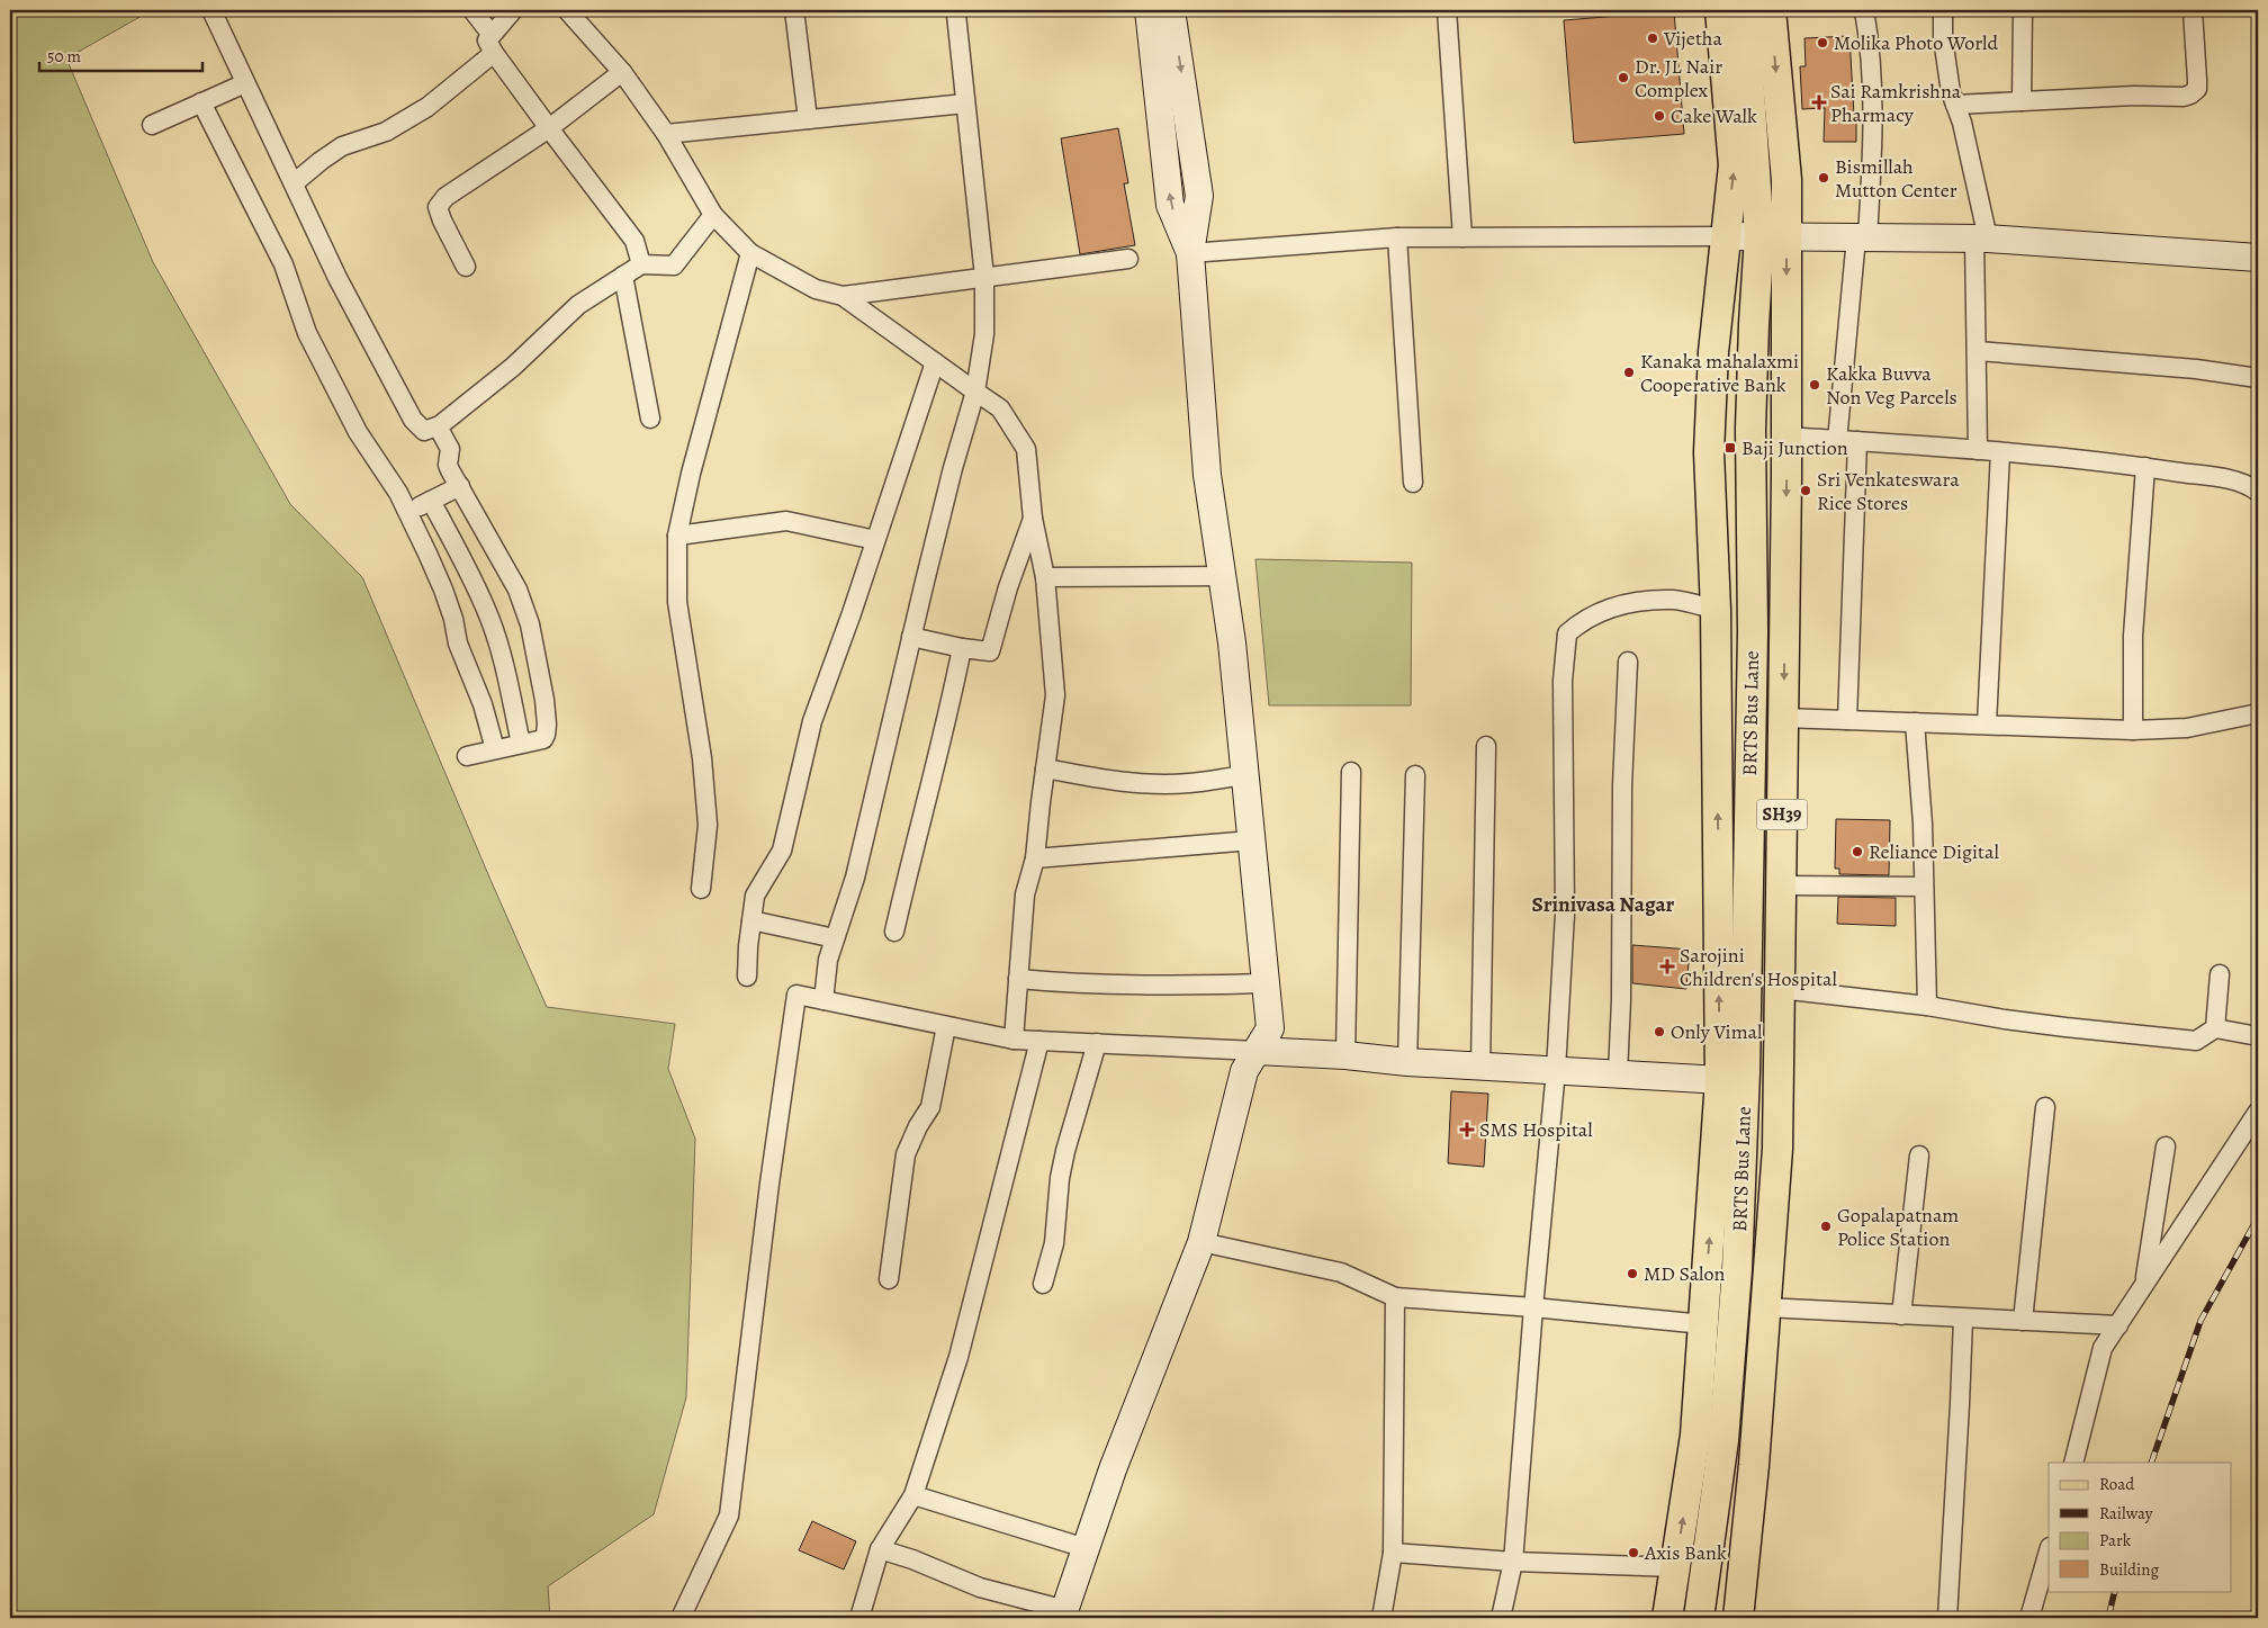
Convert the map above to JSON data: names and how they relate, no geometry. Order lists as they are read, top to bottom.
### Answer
{
  "streets": {
    "main road": ["BRTS Bus Lane", "SH39"]
  },
  "crossings": [
    ["BRTS Bus Lane", "SH39"]
  ],
  "districts": ["Srinivasa Nagar"],
  "places": {
    "other": [
      "Vijetha",
      "Molika Photo World",
      "Dr. JL Nair Complex",
      "Cake Walk",
      "Bismillah Mutton Center",
      "Kanaka mahalaxmi Cooperative Bank",
      "Kakka Buvva Non Veg Parcels",
      "Sri Venkateswara Rice Stores",
      "Reliance Digital",
      "Only Vimal",
      "Gopalapatnam Police Station",
      "MD Salon",
      "Axis Bank"
    ],
    "health": ["Sai Ramkrishna Pharmacy", "Sarojini Children's Hospital", "SMS Hospital"],
    "transit": ["Baji Junction"]
  },
  "legend": [
    "Road",
    "Railway",
    "Park",
    "Building"
  ],
  "scale_bar": "50 m"
}
